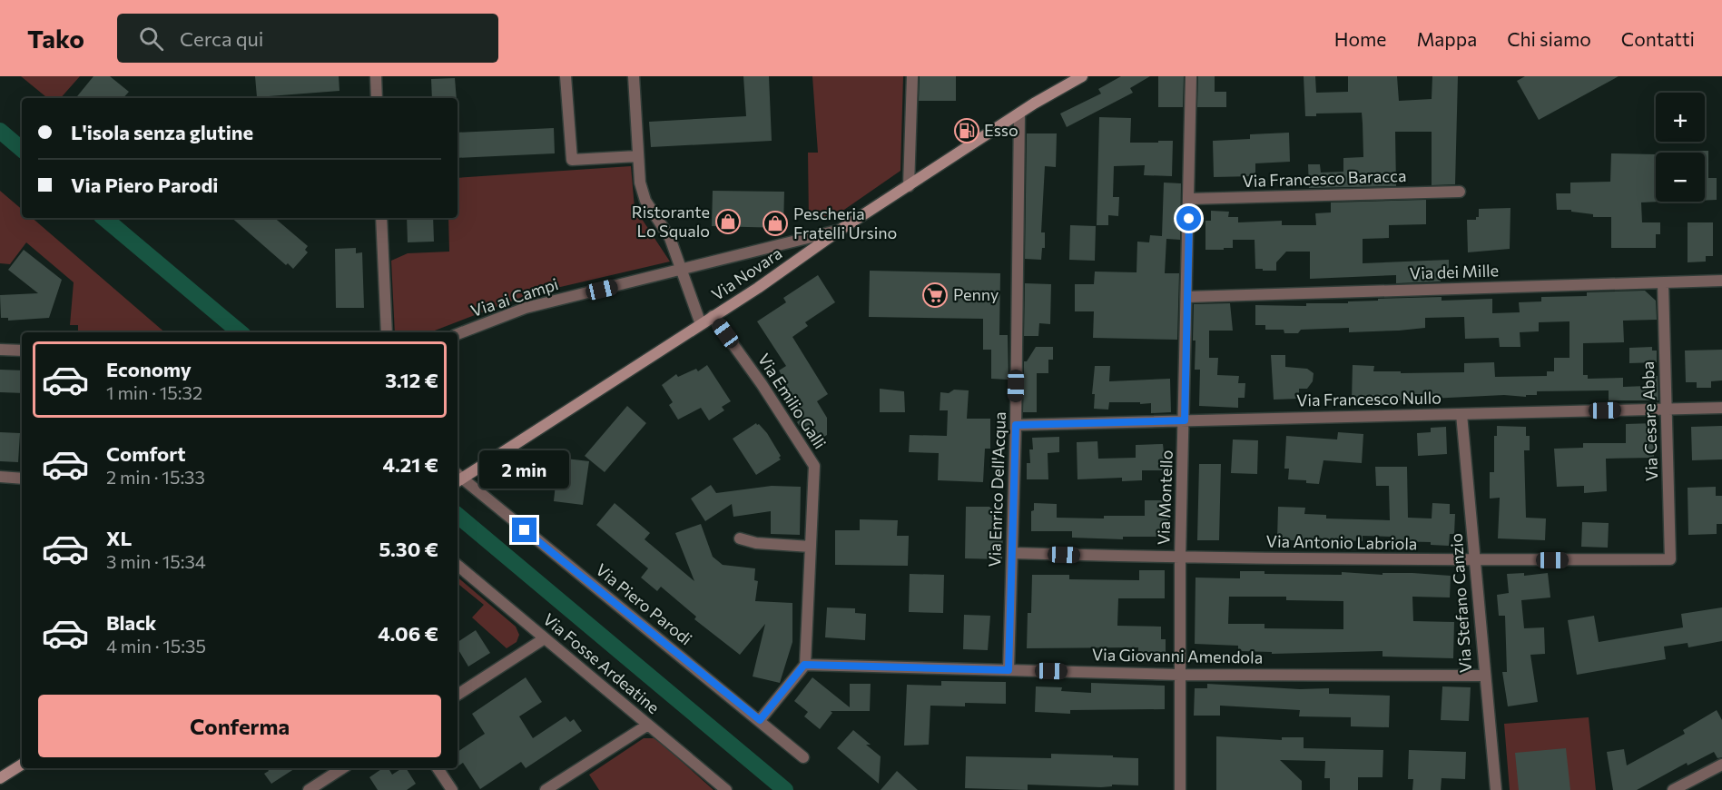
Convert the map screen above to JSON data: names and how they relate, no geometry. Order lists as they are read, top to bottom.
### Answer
{
  "streets": {
    "street": [
      "Via Francesco Baracca",
      "Via dei Mille",
      "Via Novara",
      "Via ai Campi",
      "Via Francesco Nullo",
      "Via Emilio Galli",
      "Via Cesare Abba",
      "Via Enrico Dell'Acqua",
      "Via Montello",
      "Via Antonio Labriola",
      "Via Stefano Canzio",
      "Via Piero Parodi",
      "Via Giovanni Amendola",
      "Via Fosse Ardeatine"
    ]
  },
  "crossings": [
    ["Via Francesco Baracca", "Via Montello"],
    ["Via dei Mille", "Via Cesare Abba"],
    ["Via dei Mille", "Via Montello"],
    ["Via Novara", "Via ai Campi"],
    ["Via Novara", "Via Emilio Galli"],
    ["Via Novara", "Via Enrico Dell'Acqua"],
    ["Via Novara", "Via Piero Parodi"],
    ["Via Francesco Nullo", "Via Cesare Abba"],
    ["Via Francesco Nullo", "Via Enrico Dell'Acqua"],
    ["Via Francesco Nullo", "Via Montello"],
    ["Via Francesco Nullo", "Via Stefano Canzio"],
    ["Via Emilio Galli", "Via Giovanni Amendola"],
    ["Via Cesare Abba", "Via Antonio Labriola"],
    ["Via Enrico Dell'Acqua", "Via Antonio Labriola"],
    ["Via Enrico Dell'Acqua", "Via Giovanni Amendola"],
    ["Via Montello", "Via Antonio Labriola"],
    ["Via Montello", "Via Giovanni Amendola"],
    ["Via Antonio Labriola", "Via Stefano Canzio"],
    ["Via Stefano Canzio", "Via Giovanni Amendola"]
  ],
  "places": {
    "fuel station": ["Esso"],
    "shop": ["Ristorante Lo Squalo", "Pescheria Fratelli Ursino"],
    "supermarket": ["Penny"]
  },
  "page": {
    "header": "Tako",
    "search": "Cerca qui",
    "nav": [
      "Home",
      "Mappa",
      "Chi siamo",
      "Contatti"
    ],
    "map_buttons": ["+", "−"],
    "banner": ["L'isola senza glutine", "Via Piero Parodi"],
    "list": [
      {
        "name": "Economy",
        "note": "1 min · 15:32",
        "value": "3.12 €"
      },
      {
        "name": "Comfort",
        "note": "2 min · 15:33",
        "value": "4.21 €"
      },
      {
        "name": "XL",
        "note": "3 min · 15:34",
        "value": "5.30 €"
      },
      {
        "name": "Black",
        "note": "4 min · 15:35",
        "value": "4.06 €"
      }
    ],
    "bubble": "2 min",
    "buttons": "Conferma"
  }
}
